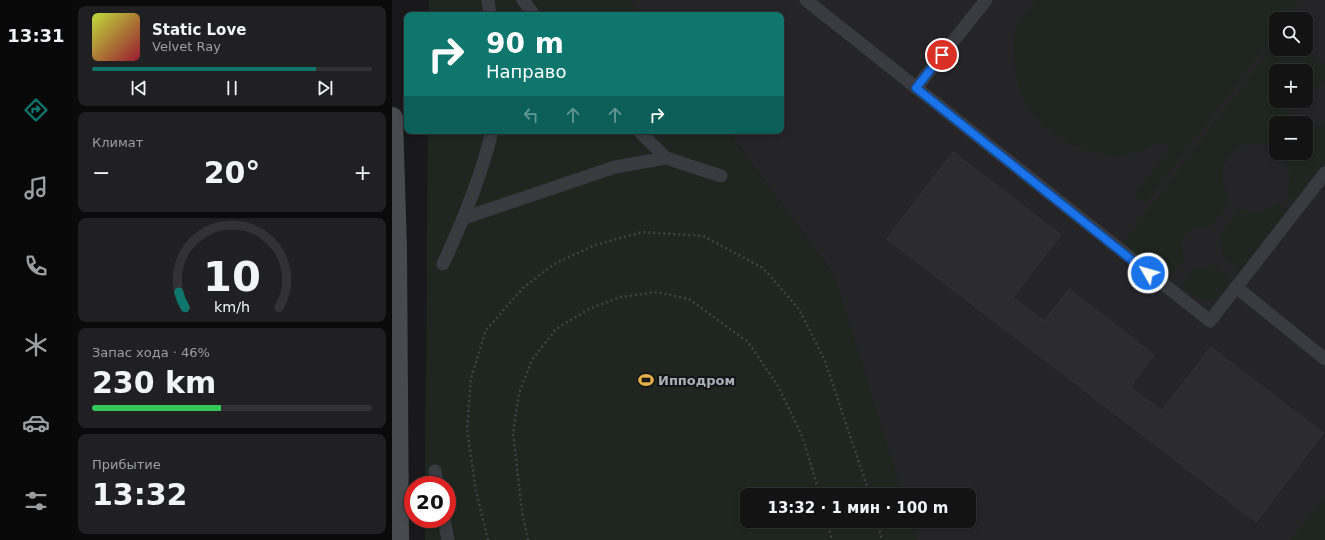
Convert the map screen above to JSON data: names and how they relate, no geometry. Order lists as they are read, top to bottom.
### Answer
{
  "places": {
    "sports": ["Ипподром"]
  },
  "page": {
    "tabs": "13:31",
    "map_buttons": ["+", "−"],
    "turn": ["90 m", "Направо"],
    "song": ["Static Love", "Velvet Ray"],
    "tile": [
      "Климат",
      ["Запас хода · 46%", "230 km"],
      ["Прибытие", "13:32"]
    ],
    "heat": ["−", "20°", "+"],
    "limit": "20",
    "trip": "13:32 · 1 мин · 100 m",
    "gauge": ["10", "km/h"]
  }
}
